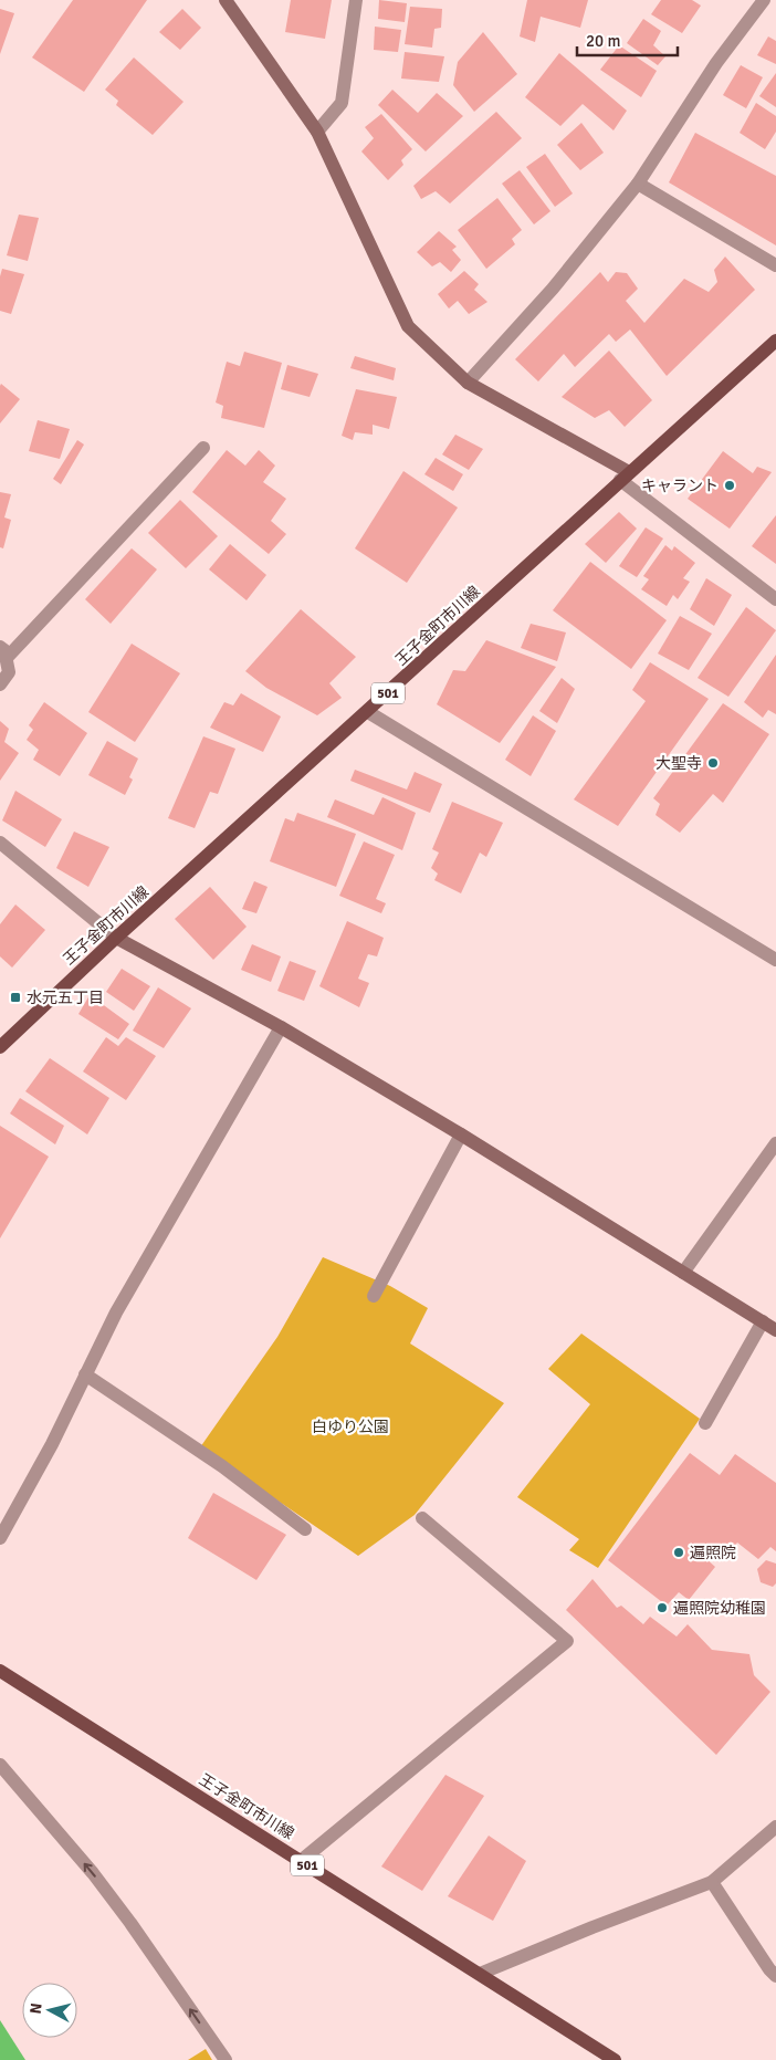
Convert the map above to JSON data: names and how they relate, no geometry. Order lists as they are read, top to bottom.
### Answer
{
  "streets": {
    "main road": ["王子金町市川線", "501"]
  },
  "parks": ["白ゆり公園"],
  "places": {
    "other": [
      "キャラント",
      "大聖寺",
      "遍照院",
      "遍照院幼稚園"
    ],
    "transit": ["水元五丁目"]
  },
  "scale_bar": "20 m",
  "north": "left"
}
